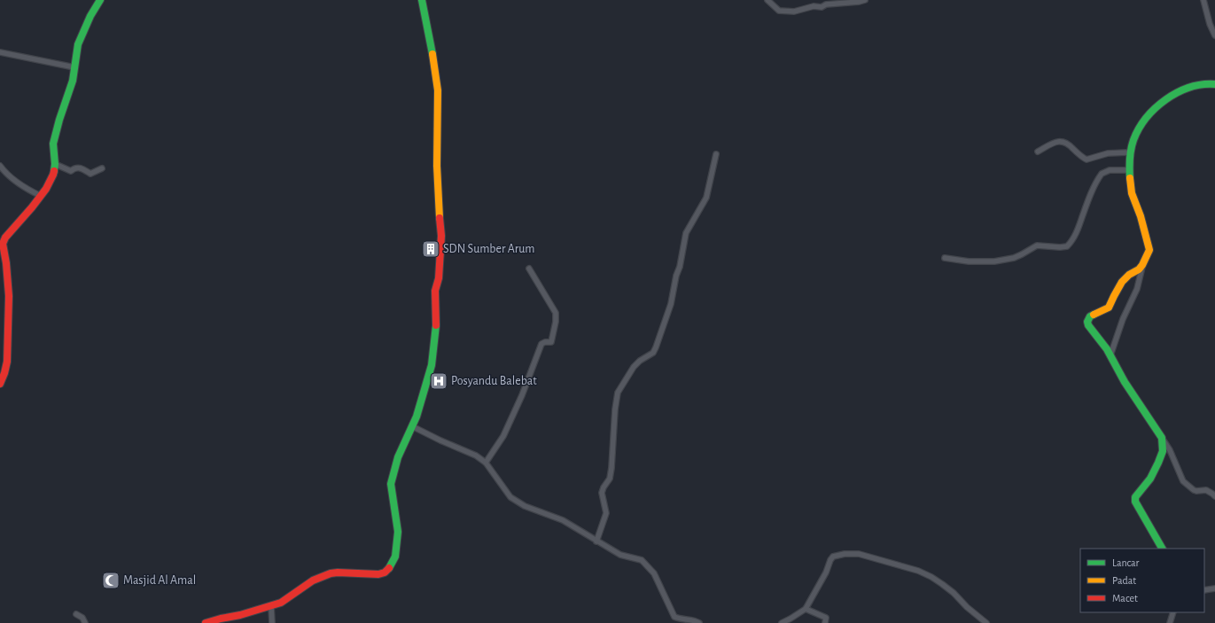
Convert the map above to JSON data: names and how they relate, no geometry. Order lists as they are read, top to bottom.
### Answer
{
  "places": {
    "building": ["SDN Sumber Arum"],
    "hospital": ["Posyandu Balebat"],
    "mosque": ["Masjid Al Amal"]
  },
  "legend": ["Lancar", "Padat", "Macet"]
}
